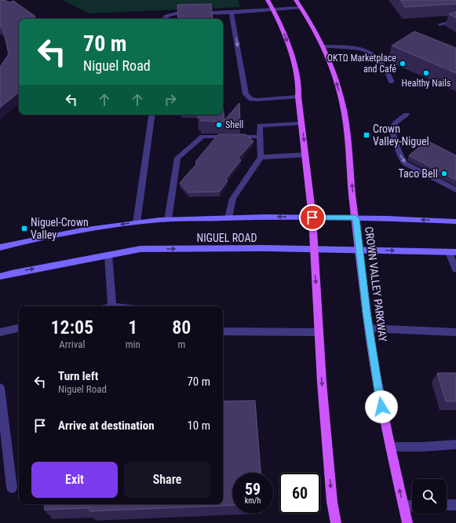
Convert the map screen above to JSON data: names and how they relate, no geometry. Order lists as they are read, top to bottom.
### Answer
{
  "streets": {
    "main road": ["NIGUEL ROAD", "CROWN VALLEY PARKWAY"]
  },
  "crossings": [
    ["NIGUEL ROAD", "CROWN VALLEY PARKWAY"]
  ],
  "places": {
    "other": [
      "OKTΩ Marketplace and Café",
      "Healthy Nails",
      "Shell",
      "Taco Bell"
    ],
    "transit": ["Crown Valley-Niguel", "Niguel-Crown Valley"]
  },
  "page": {
    "turn": ["70 m", "Niguel Road"],
    "eta": [
      "12:05",
      "Arrival",
      "1",
      "min",
      "80",
      "m"
    ],
    "list": [
      {
        "name": "Turn left",
        "note": "Niguel Road",
        "value": "70 m"
      },
      {
        "name": "Arrive at destination",
        "value": "10 m"
      }
    ],
    "buttons": ["Exit", "Share"],
    "speed": "59 km/h",
    "limit": "60"
  }
}
